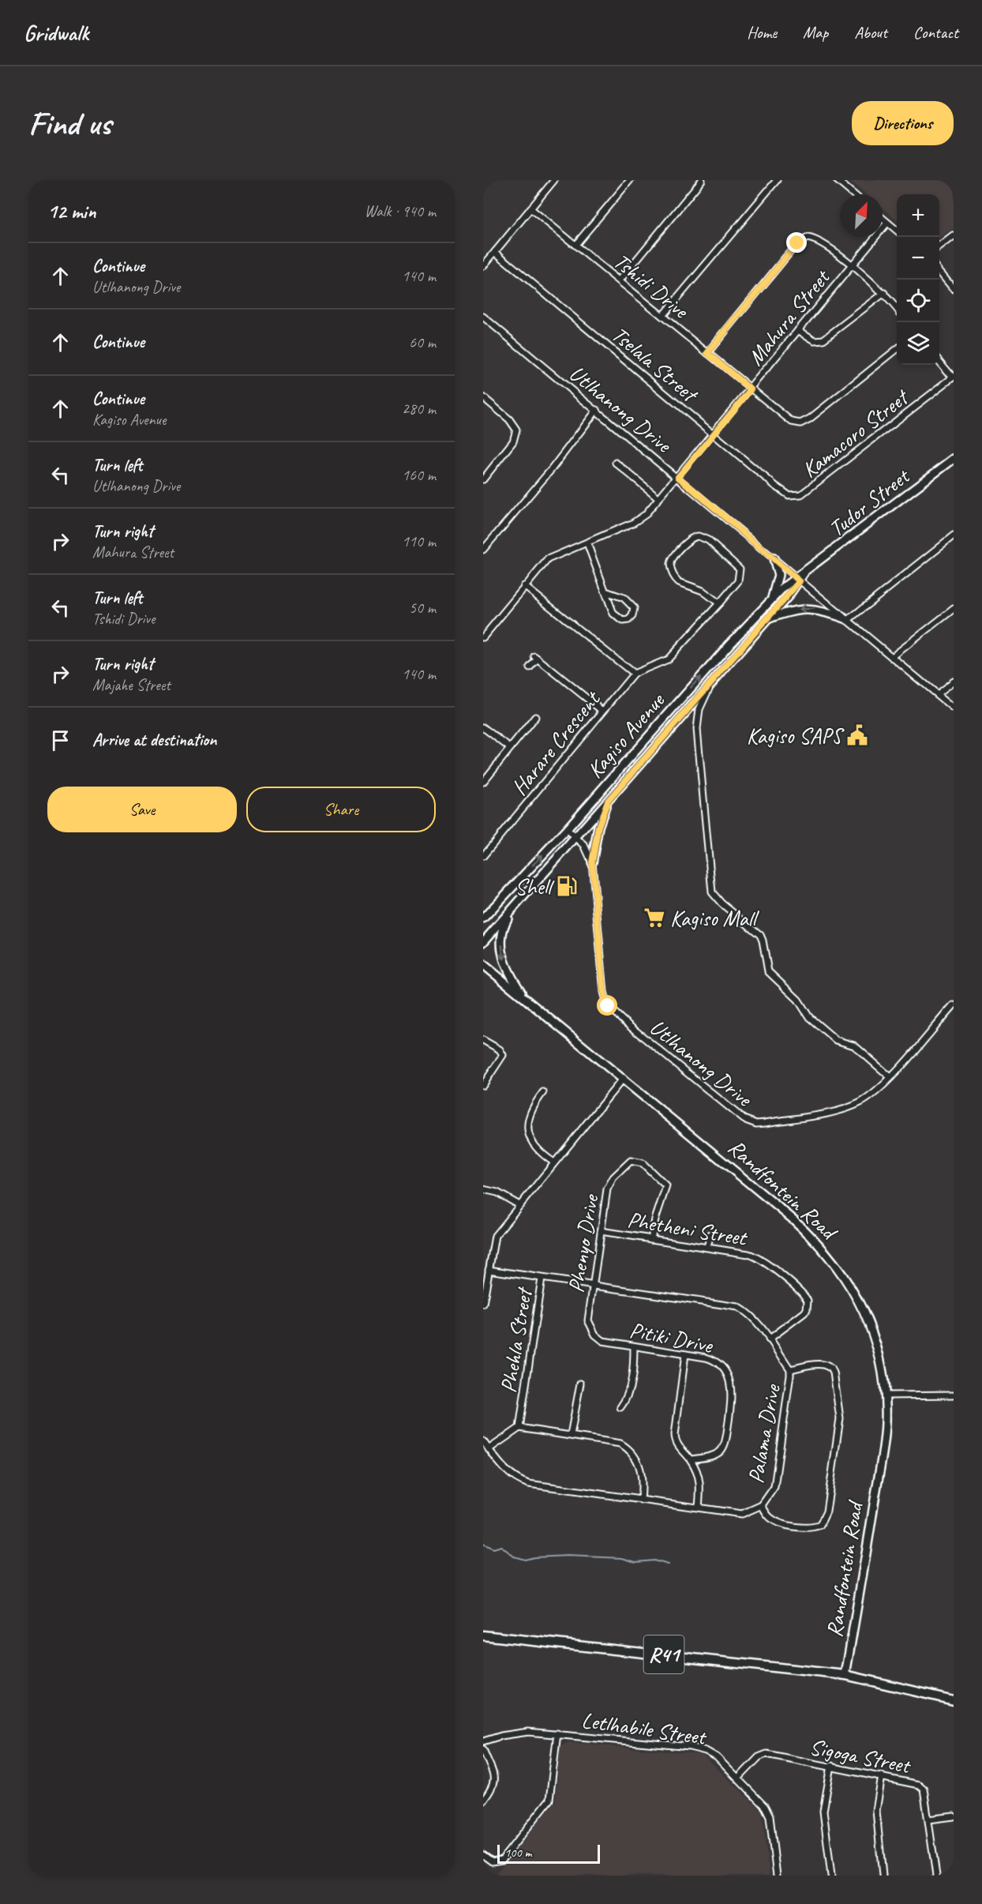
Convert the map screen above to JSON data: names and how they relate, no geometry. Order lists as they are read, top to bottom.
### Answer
{
  "streets": {
    "main road": ["R41"],
    "street": [
      "Tshidi Drive",
      "Mahura Street",
      "Tselala Street",
      "Utlhanong Drive",
      "Kamacoro Street",
      "Tudor Street",
      "Kagiso Avenue",
      "Harare Crescent",
      "Randfontein Road",
      "Phetheni Street",
      "Phenyo Drive",
      "Pitiki Drive",
      "Phehla Street",
      "Palama Drive",
      "Letlhabile Street",
      "Sigoga Street"
    ]
  },
  "crossings": [
    ["Tshidi Drive", "Mahura Street"],
    ["Mahura Street", "Tselala Street"],
    ["Mahura Street", "Utlhanong Drive"],
    ["Tselala Street", "Kamacoro Street"],
    ["Utlhanong Drive", "Tudor Street"],
    ["Utlhanong Drive", "Kagiso Avenue"],
    ["Tudor Street", "Kagiso Avenue"],
    ["Randfontein Road", "R41"],
    ["Phetheni Street", "Phenyo Drive"],
    ["Phetheni Street", "Palama Drive"],
    ["Phenyo Drive", "Pitiki Drive"],
    ["Phenyo Drive", "Palama Drive"],
    ["Phehla Street", "Palama Drive"],
    ["Letlhabile Street", "Sigoga Street"]
  ],
  "places": {
    "public building": ["Kagiso SAPS"],
    "fuel station": ["Shell"],
    "supermarket": ["Kagiso Mall"]
  },
  "scale_bar": "100 m",
  "north": "top right",
  "page": {
    "header": "Gridwalk",
    "nav": [
      "Home",
      "Map",
      "About",
      "Contact"
    ],
    "buttons": [
      "Directions",
      ["Save", "Share"]
    ],
    "title": "Find us",
    "heading": ["12 min", "Walk · 940 m"],
    "map_buttons": ["+", "−"],
    "list": [
      ["Continue", "Utlhanong Drive", "140 m"],
      ["Continue", "60 m"],
      ["Continue", "Kagiso Avenue", "280 m"],
      ["Turn left", "Utlhanong Drive", "160 m"],
      ["Turn right", "Mahura Street", "110 m"],
      ["Turn left", "Tshidi Drive", "50 m"],
      ["Turn right", "Majahe Street", "140 m"],
      "Arrive at destination"
    ],
    "scale": "100 m"
  }
}
